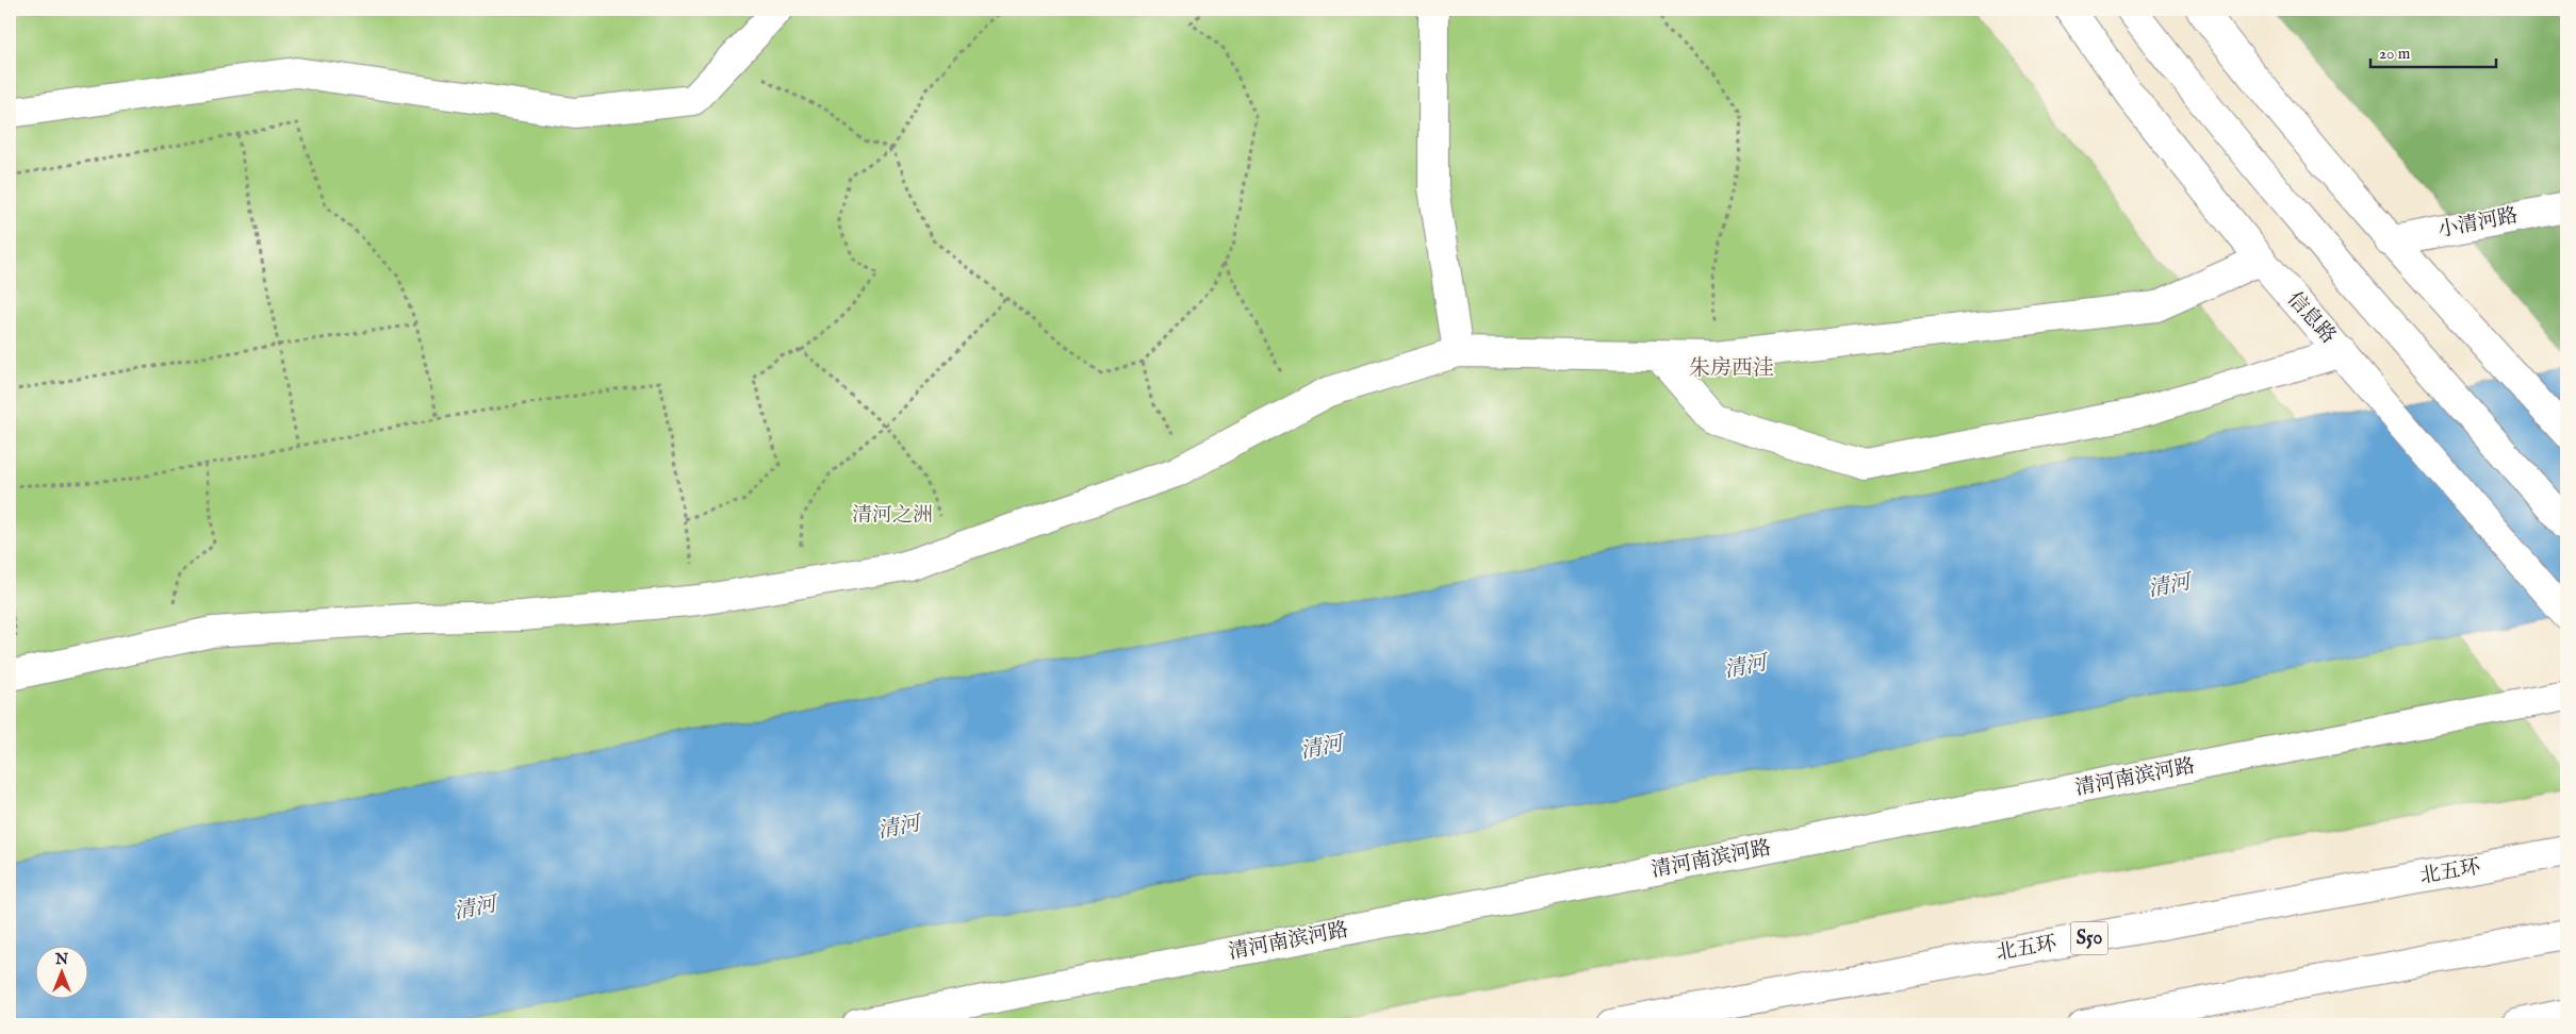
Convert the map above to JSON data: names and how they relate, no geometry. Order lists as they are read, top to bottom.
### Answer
{
  "streets": {
    "main road": [
      "小清河路",
      "信息路",
      "清河南滨河路",
      "北五环",
      "S50"
    ]
  },
  "districts": ["朱房西洼"],
  "water": ["清河"],
  "parks": ["清河之洲"],
  "scale_bar": "20 m",
  "north": "top"
}
